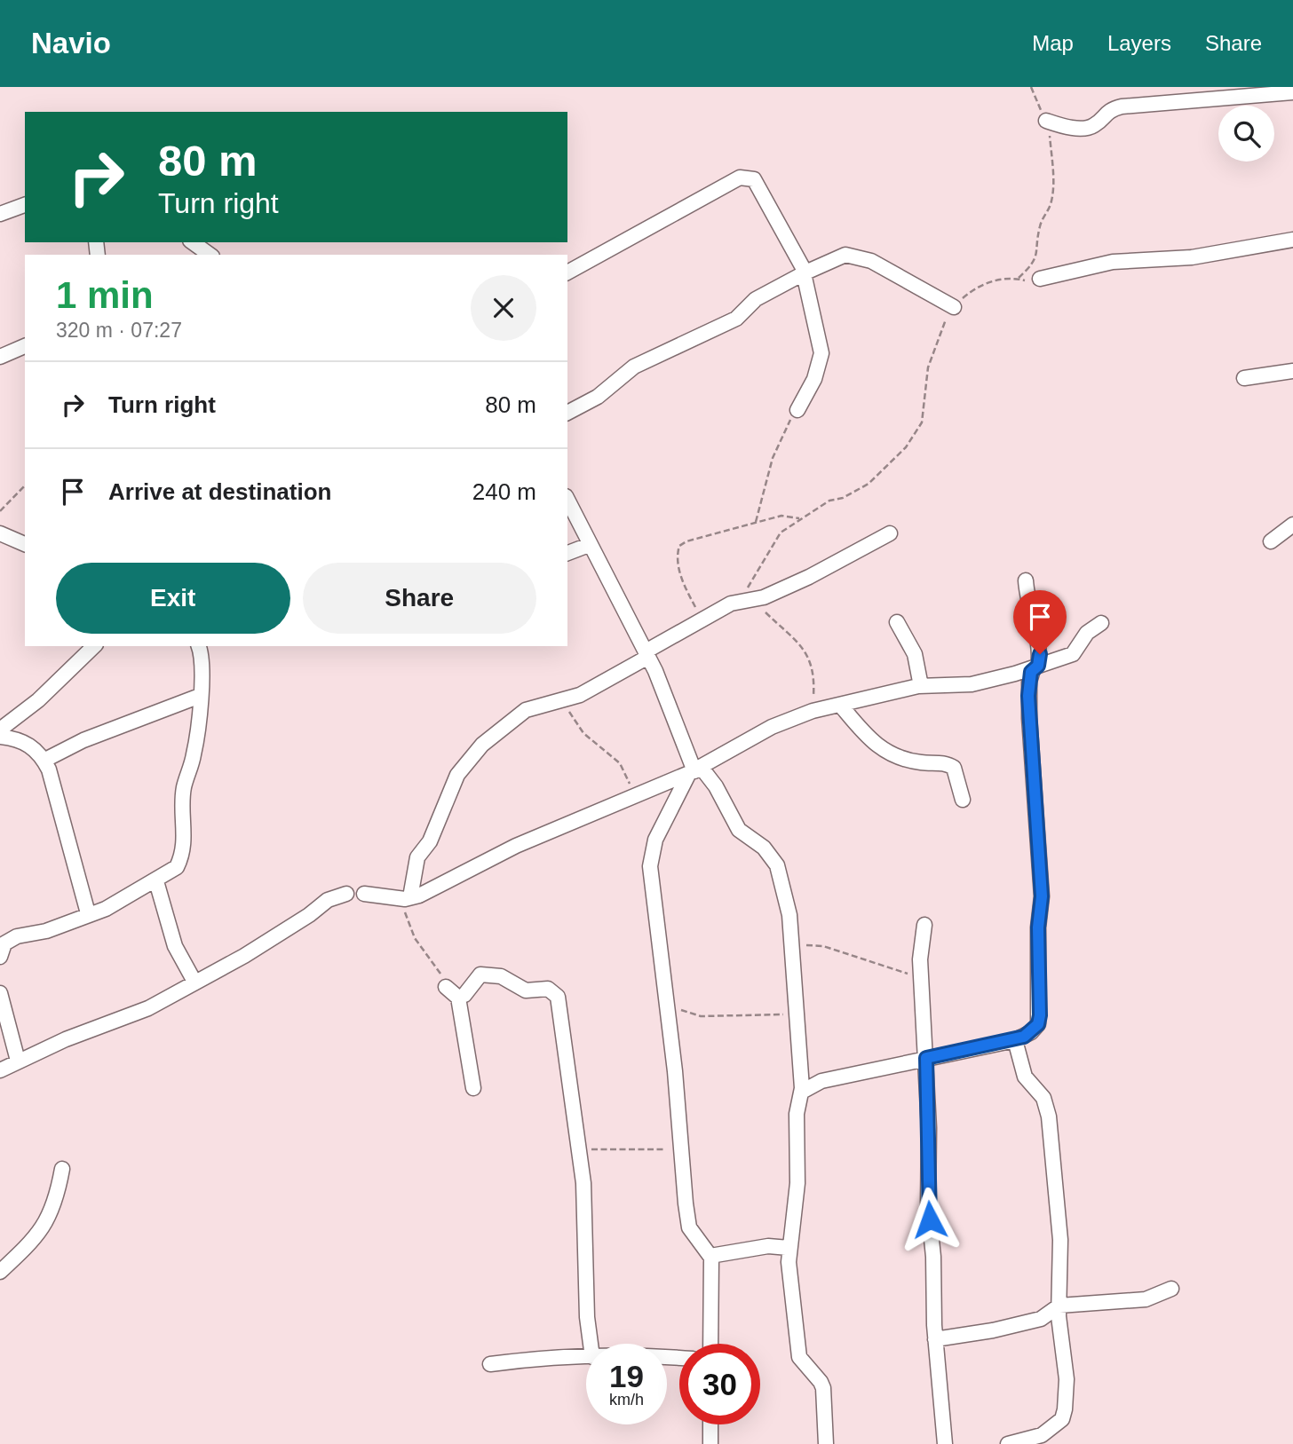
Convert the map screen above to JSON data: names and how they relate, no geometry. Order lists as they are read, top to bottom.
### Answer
{
  "page": {
    "header": "Navio",
    "nav": ["Map", "Layers", "Share"],
    "turn": ["80 m", "Turn right"],
    "heading": ["1 min", "320 m · 07:27"],
    "list": [
      {
        "name": "Turn right",
        "value": "80 m"
      },
      {
        "name": "Arrive at destination",
        "value": "240 m"
      }
    ],
    "buttons": ["Exit", "Share"],
    "speed": "19 km/h",
    "limit": "30"
  }
}
